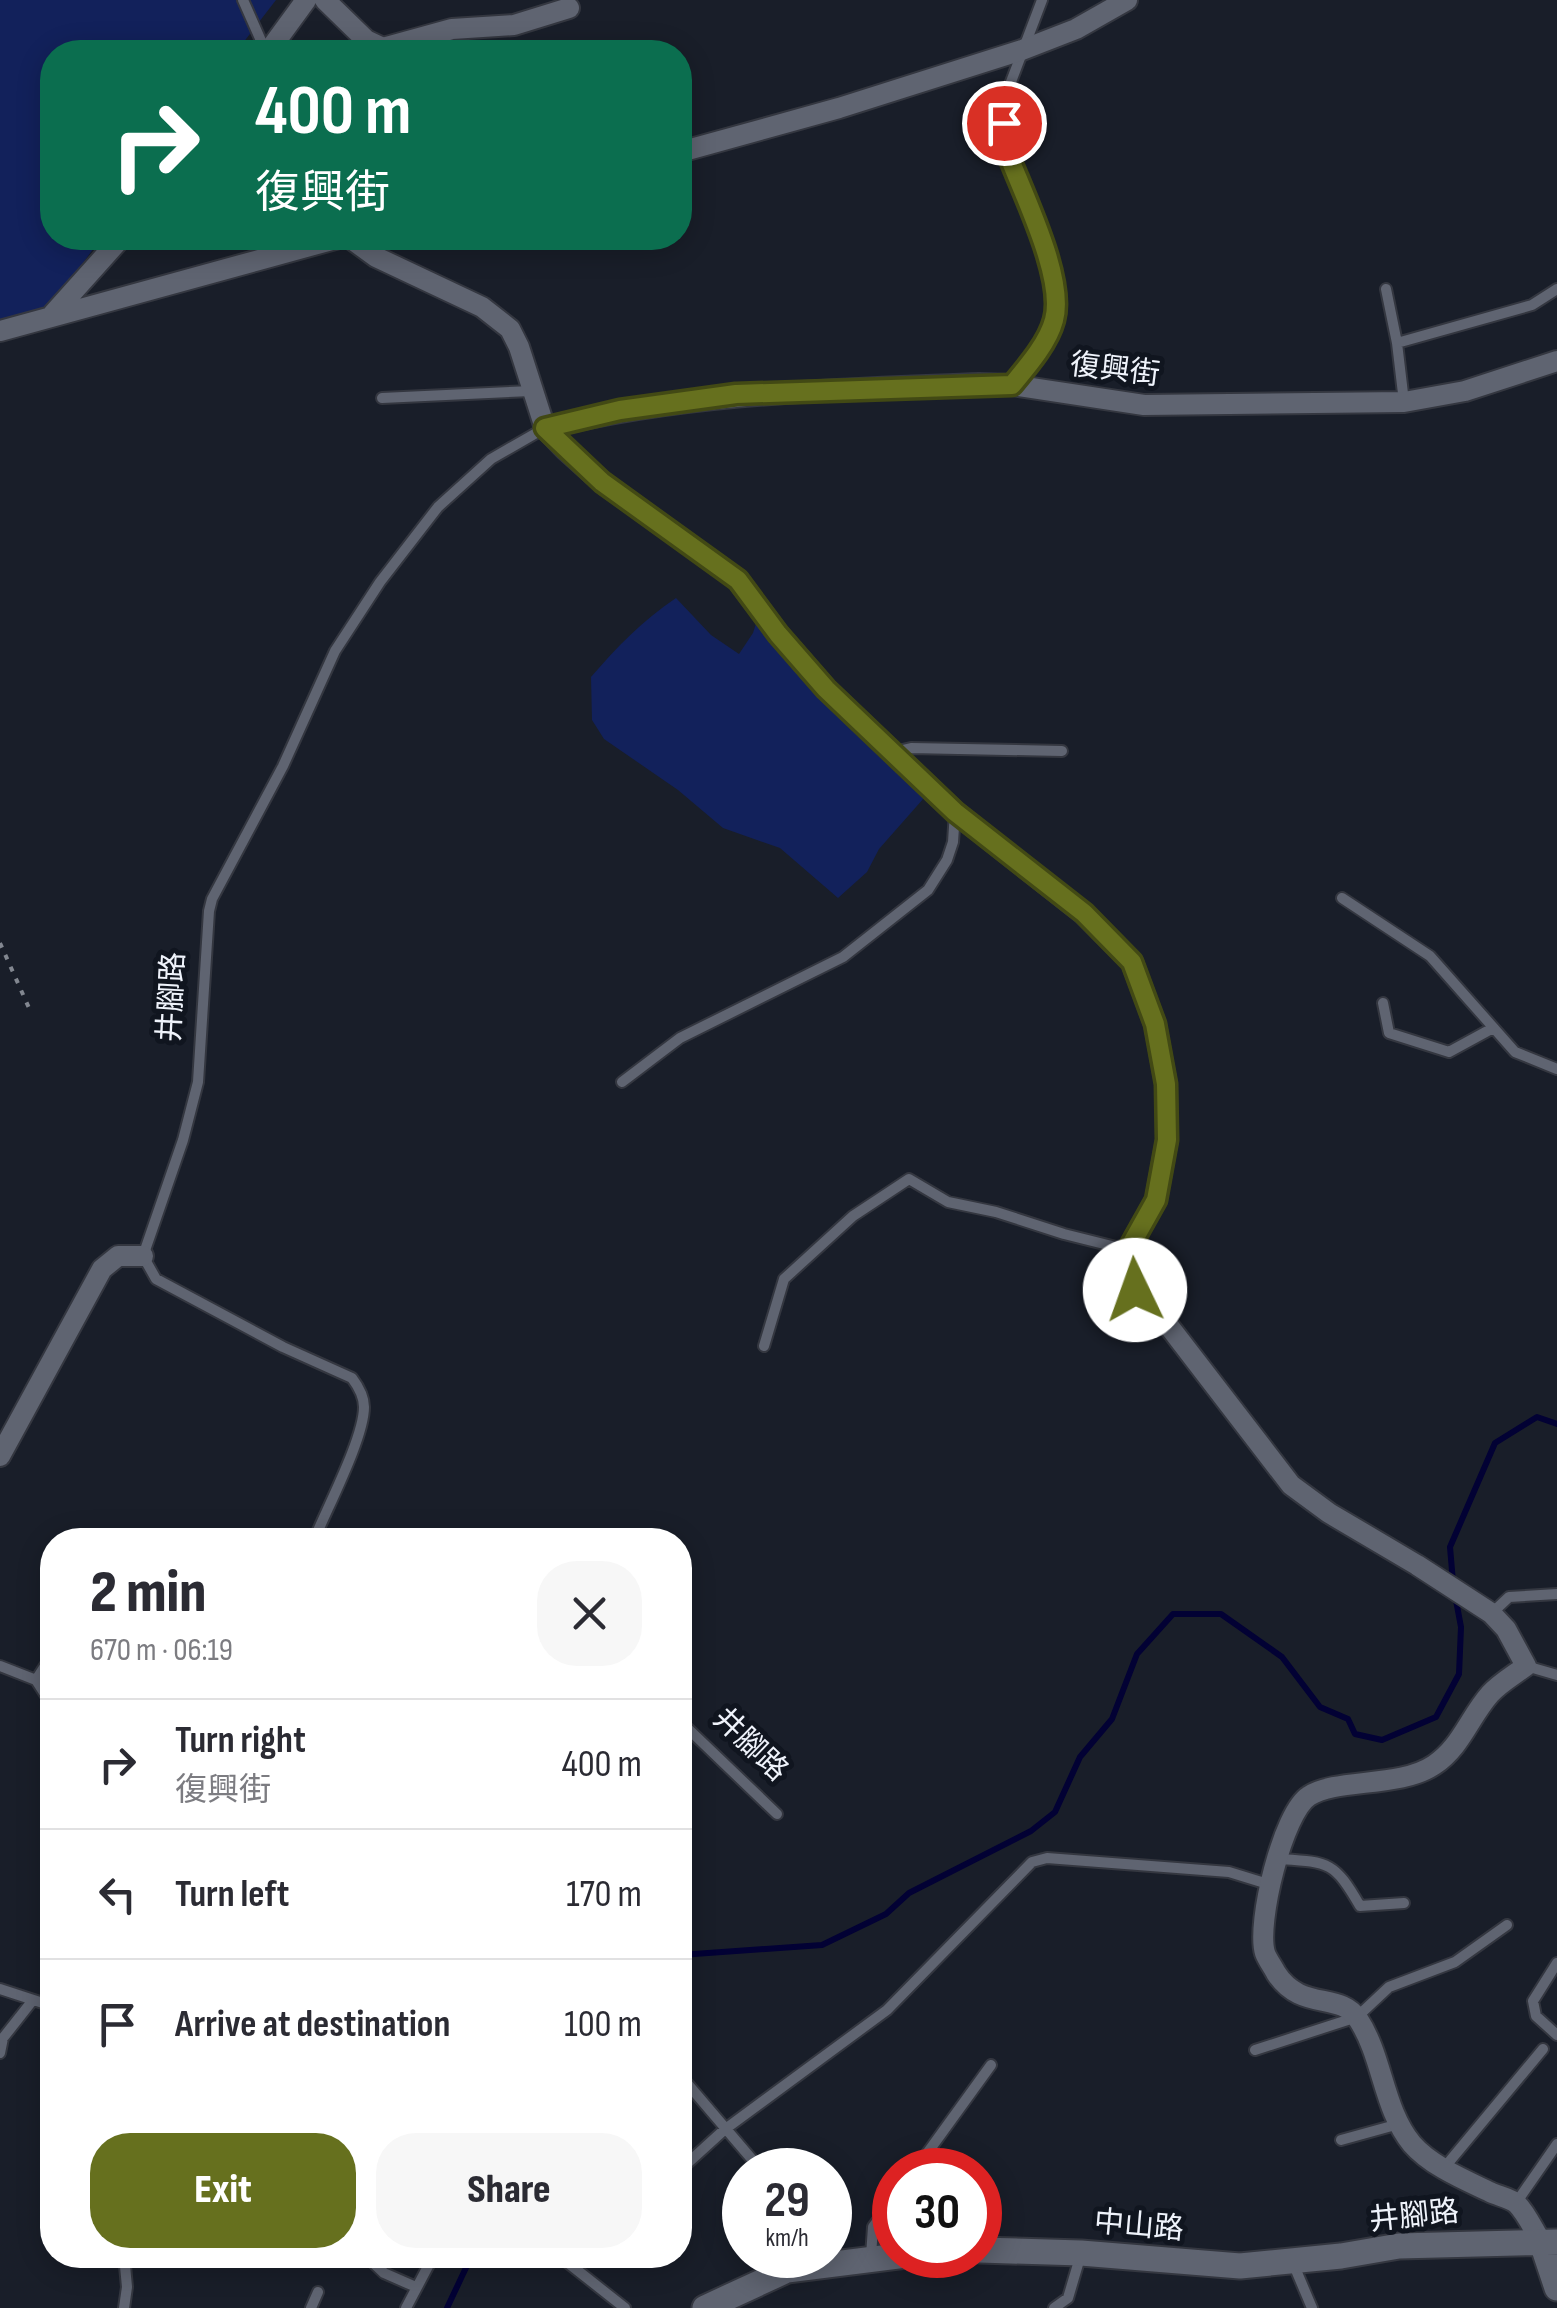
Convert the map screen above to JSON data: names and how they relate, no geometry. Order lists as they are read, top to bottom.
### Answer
{
  "streets": {
    "street": ["復興街", "井腳路", "中山路"]
  },
  "crossings": [
    ["復興街", "井腳路"],
    ["井腳路", "中山路"]
  ],
  "page": {
    "turn": ["400 m", "復興街"],
    "heading": ["2 min", "670 m · 06:19"],
    "list": [
      {
        "name": "Turn right",
        "note": "復興街",
        "value": "400 m"
      },
      {
        "name": "Turn left",
        "value": "170 m"
      },
      {
        "name": "Arrive at destination",
        "value": "100 m"
      }
    ],
    "buttons": ["Exit", "Share"],
    "speed": "29 km/h",
    "limit": "30"
  }
}
